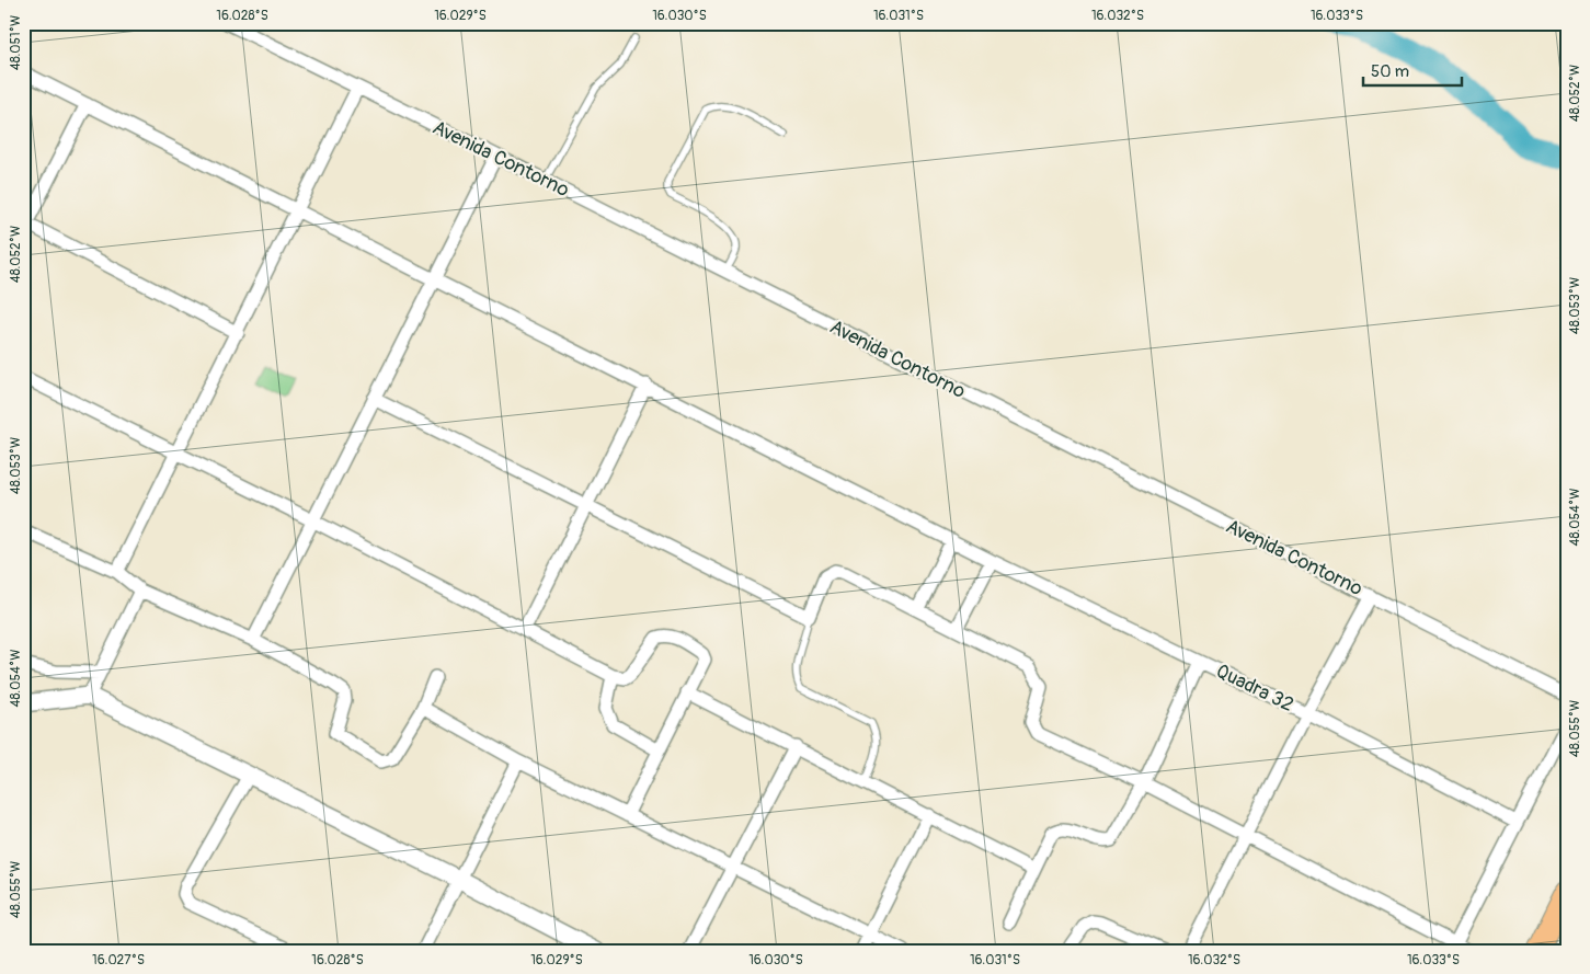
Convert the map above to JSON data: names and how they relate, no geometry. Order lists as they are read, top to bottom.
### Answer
{
  "streets": {
    "street": ["Avenida Contorno", "Quadra 32"]
  },
  "scale_bar": "50 m",
  "coordinates": [
    "16.028°S",
    "16.029°S",
    "16.030°S",
    "16.031°S",
    "16.032°S",
    "16.033°S",
    "48.051°W",
    "48.052°W",
    "48.053°W",
    "48.054°W",
    "48.055°W",
    "16.027°S"
  ]
}
